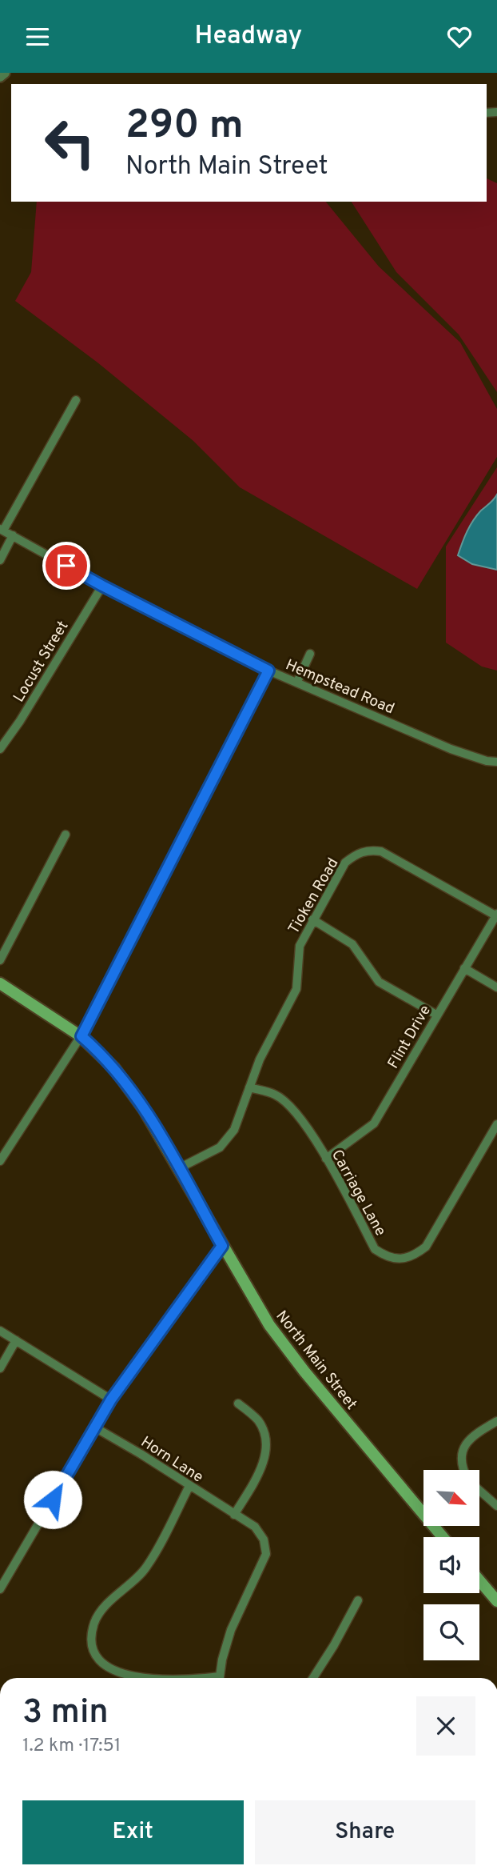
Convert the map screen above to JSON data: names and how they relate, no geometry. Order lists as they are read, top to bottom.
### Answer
{
  "streets": {
    "main road": ["North Main Street"],
    "street": [
      "Locust Street",
      "Hempstead Road",
      "Tioken Road",
      "Flint Drive",
      "Carriage Lane",
      "Horn Lane"
    ]
  },
  "crossings": [
    ["Locust Street", "Hempstead Road"],
    ["Tioken Road", "Flint Drive"],
    ["Tioken Road", "Carriage Lane"],
    ["Tioken Road", "North Main Street"],
    ["Flint Drive", "Carriage Lane"]
  ],
  "north": "bottom right",
  "page": {
    "header": "Headway",
    "turn": ["290 m", "North Main Street"],
    "heading": ["3 min", "1.2 km · 17:51"],
    "buttons": ["Exit", "Share"]
  }
}
